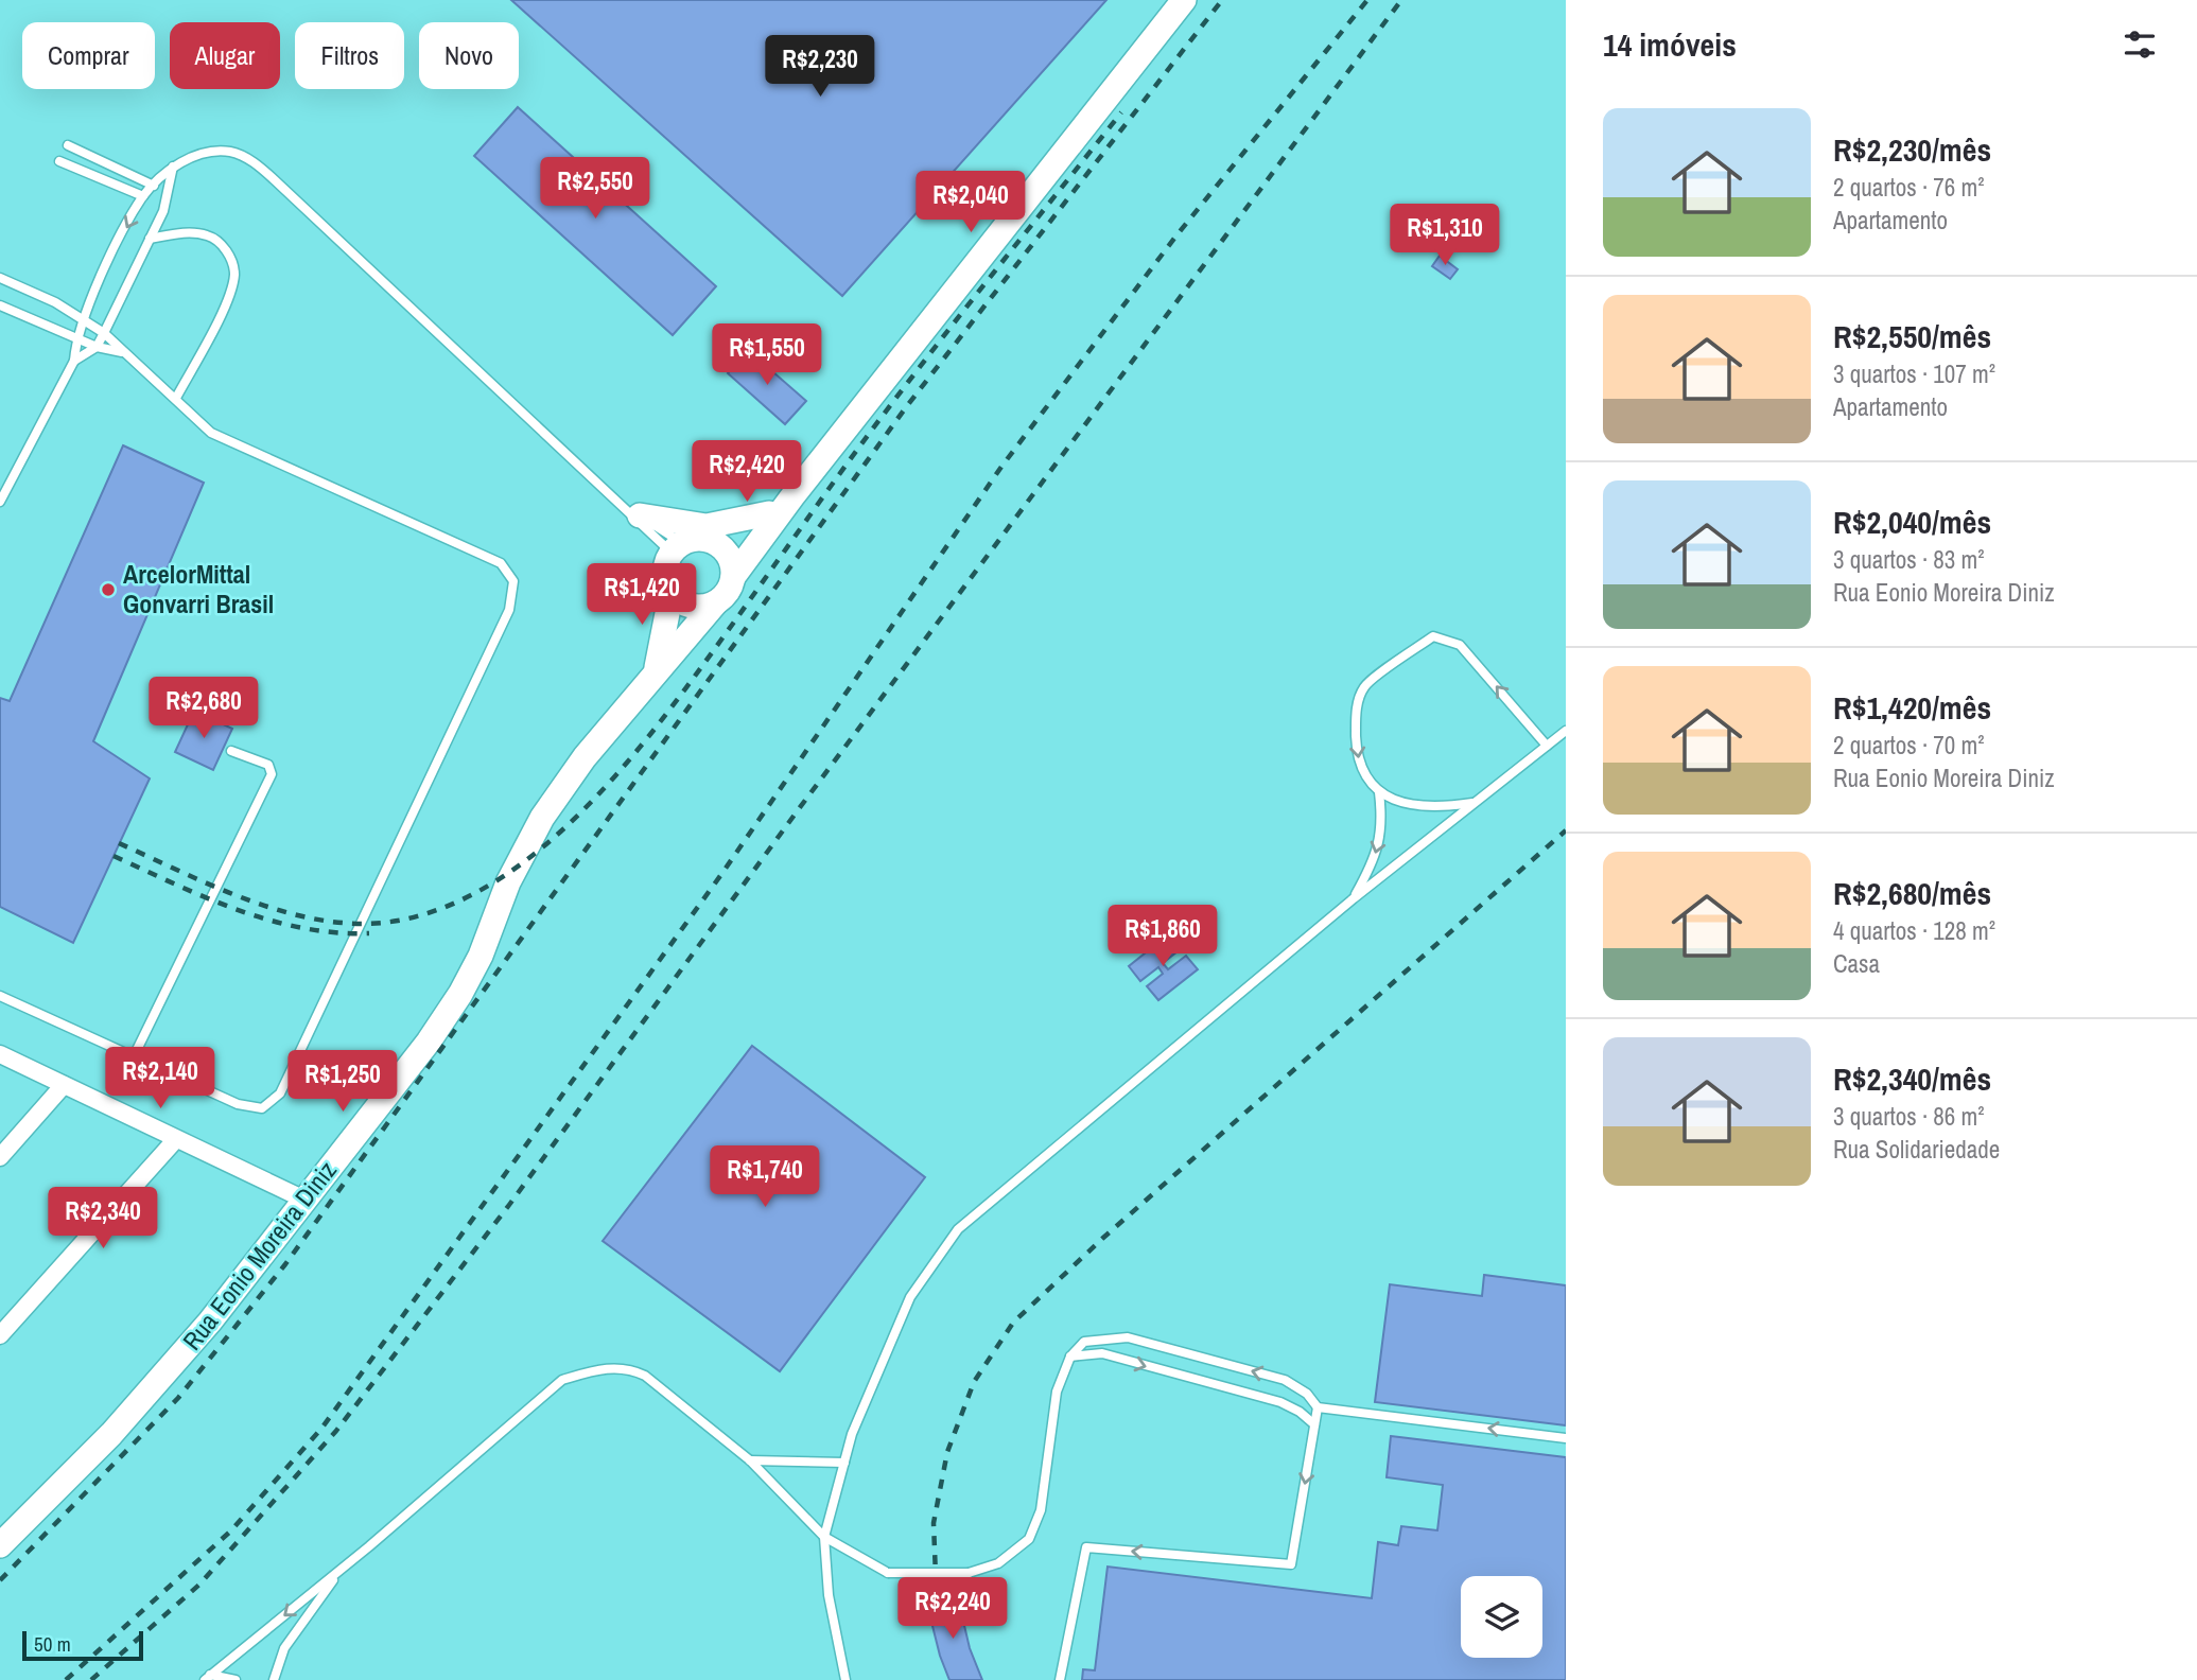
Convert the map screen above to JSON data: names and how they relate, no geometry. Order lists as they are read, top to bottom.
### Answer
{
  "streets": {
    "main road": ["Rua Eonio Moreira Diniz"]
  },
  "places": ["ArcelorMittal Gonvarri Brasil"],
  "scale_bar": "50 m",
  "page": {
    "heading": "14 imóveis",
    "chip": [
      "Comprar",
      "Alugar",
      "Filtros",
      "Novo"
    ],
    "price": [
      "R$2,230",
      "R$2,550",
      "R$2,040",
      "R$1,310",
      "R$1,550",
      "R$2,420",
      "R$1,420",
      "R$2,680",
      "R$1,860",
      "R$2,140",
      "R$1,250",
      "R$1,740",
      "R$2,340",
      "R$2,240"
    ],
    "list": [
      {
        "name": "R$2,230/mês",
        "note": "2 quartos · 76 m² · Apartamento"
      },
      {
        "name": "R$2,550/mês",
        "note": "3 quartos · 107 m² · Apartamento"
      },
      {
        "name": "R$2,040/mês",
        "note": "3 quartos · 83 m² · Rua Eonio Moreira Diniz"
      },
      {
        "name": "R$1,420/mês",
        "note": "2 quartos · 70 m² · Rua Eonio Moreira Diniz"
      },
      {
        "name": "R$2,680/mês",
        "note": "4 quartos · 128 m² · Casa"
      },
      {
        "name": "R$2,340/mês",
        "note": "3 quartos · 86 m² · Rua Solidariedade"
      }
    ],
    "scale": "50 m"
  }
}
